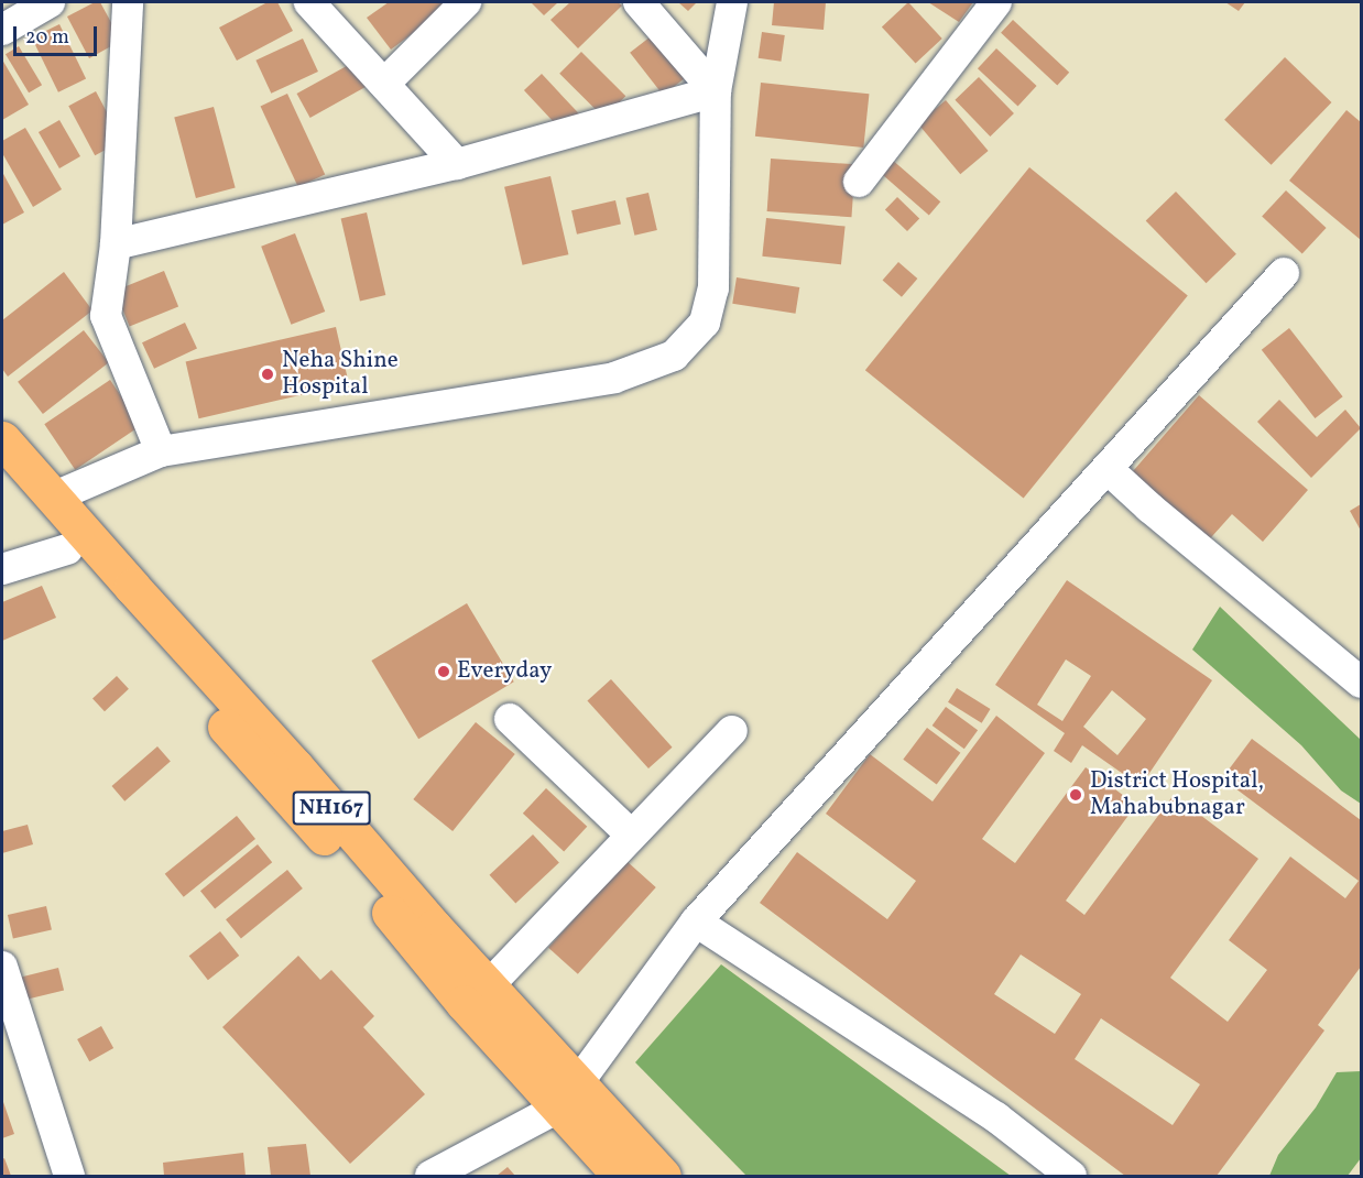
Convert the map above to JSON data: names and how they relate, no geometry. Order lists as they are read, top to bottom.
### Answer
{
  "streets": {
    "highway": ["NH167"]
  },
  "places": ["Neha Shine Hospital", "Everyday", "District Hospital, Mahabubnagar"],
  "scale_bar": "20 m"
}
